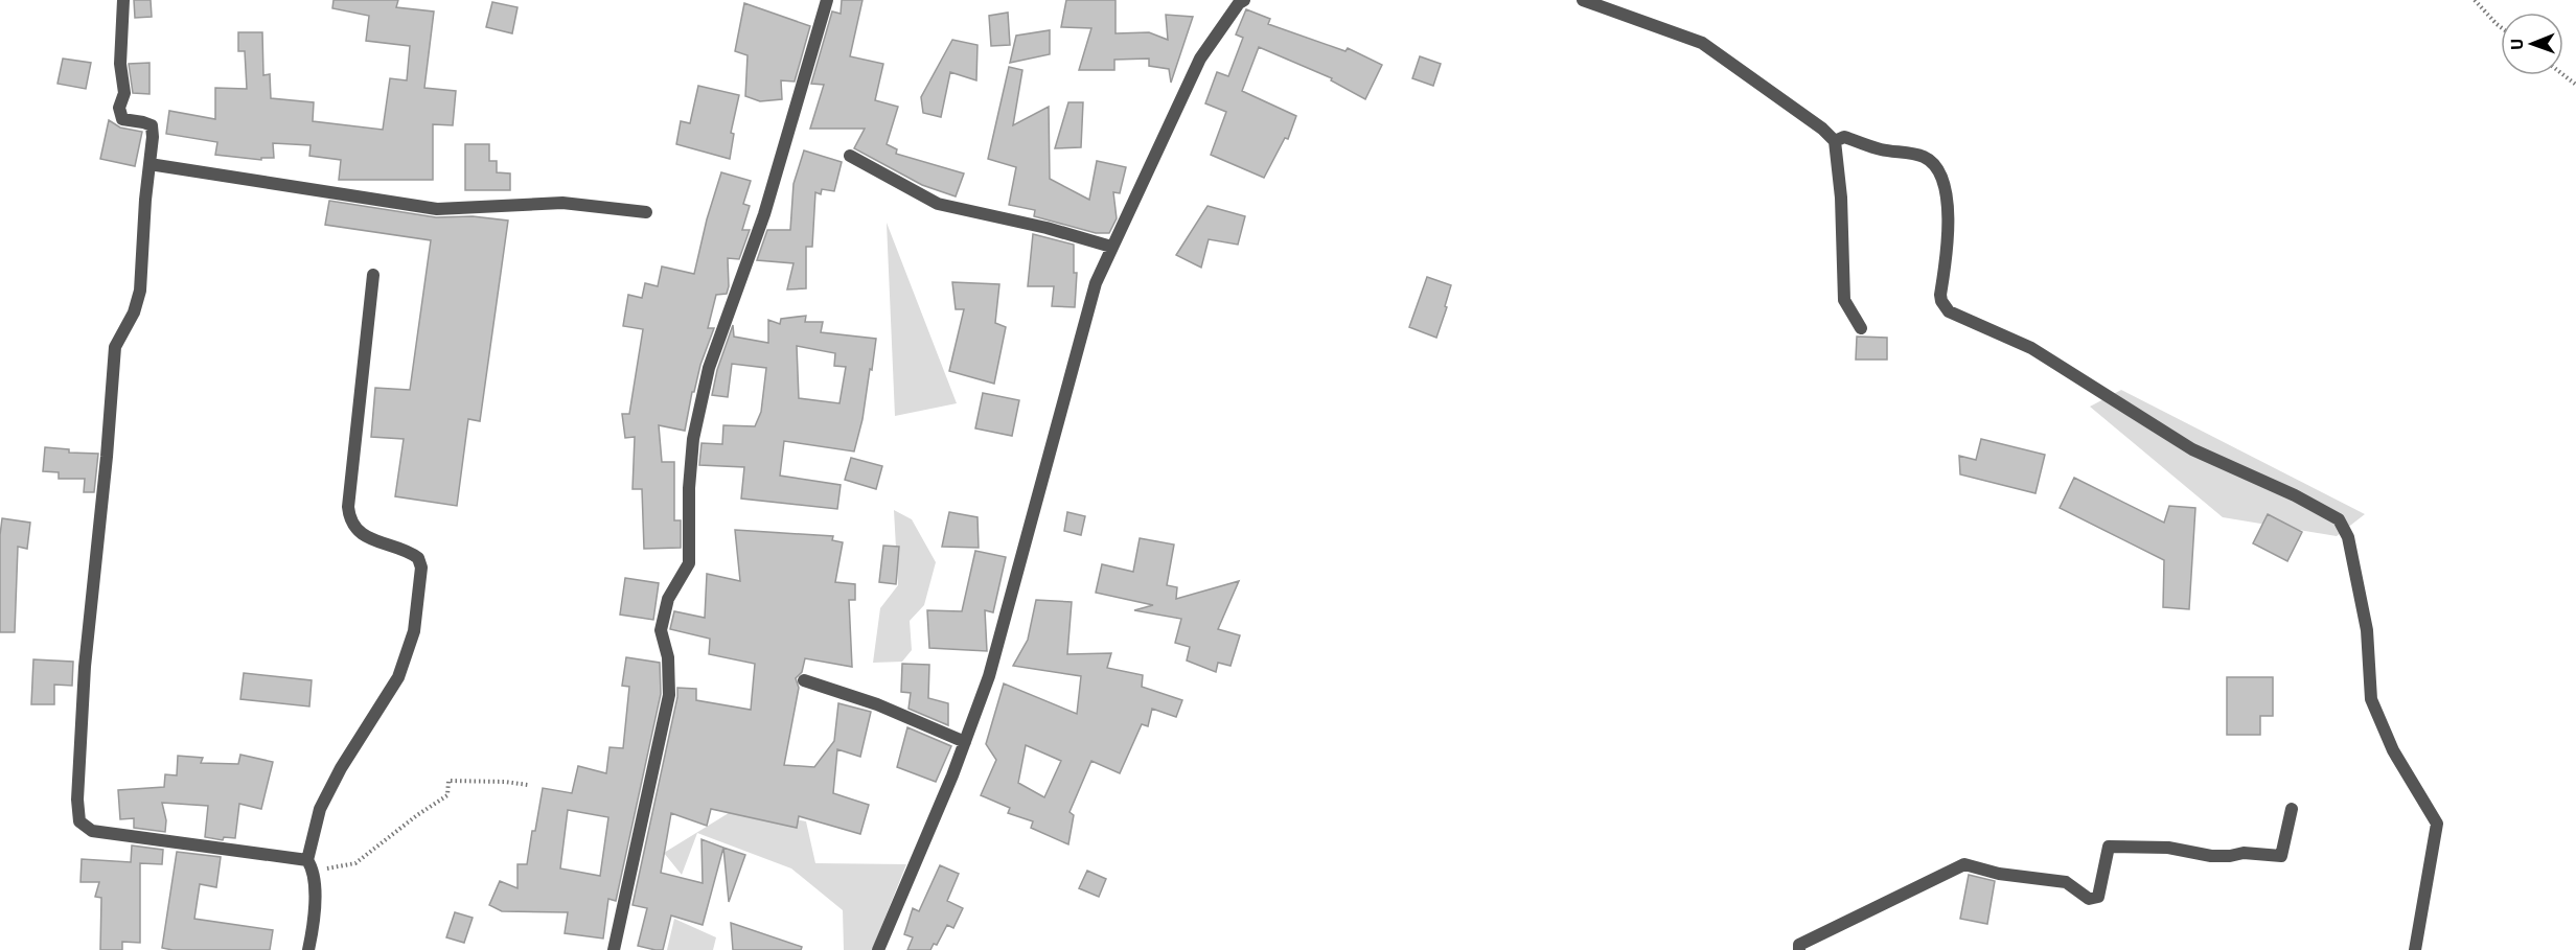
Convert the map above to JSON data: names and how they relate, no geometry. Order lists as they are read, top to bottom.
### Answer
{
  "north": "left"
}
